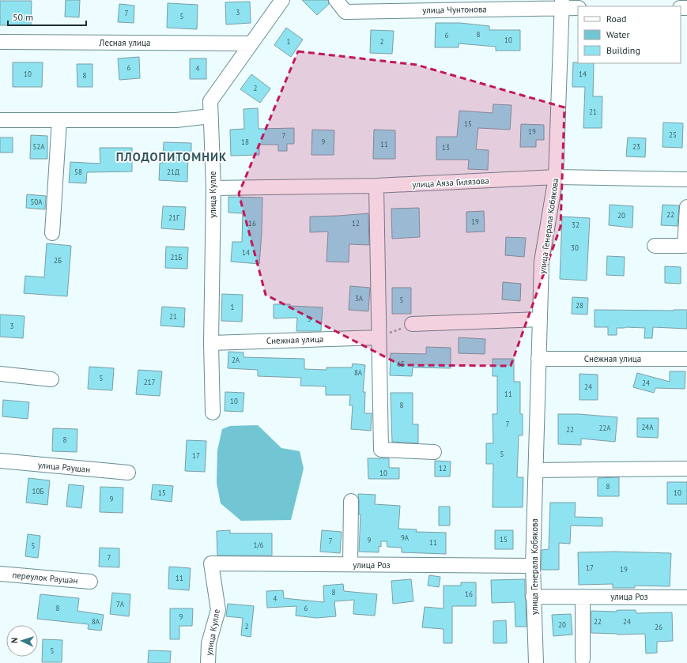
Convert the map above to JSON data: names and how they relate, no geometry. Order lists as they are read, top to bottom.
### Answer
{
  "streets": {
    "street": [
      "улица Чунтонова",
      "Лесная улица",
      "улица Аяза Гилязова",
      "улица Кулле",
      "улица Генерала Кобякова",
      "Снежная улица",
      "улица Раушан",
      "улица Роз",
      "переулок Раушан"
    ]
  },
  "crossings": [
    ["улица Чунтонова", "улица Генерала Кобякова"],
    ["Лесная улица", "улица Кулле"],
    ["улица Аяза Гилязова", "улица Кулле"],
    ["улица Аяза Гилязова", "улица Генерала Кобякова"],
    ["улица Кулле", "Снежная улица"],
    ["улица Кулле", "улица Роз"],
    ["улица Генерала Кобякова", "Снежная улица"],
    ["улица Генерала Кобякова", "улица Роз"]
  ],
  "districts": ["ПЛОДОПИТОМНИК"],
  "house_numbers": [
    "3",
    "7",
    "5",
    "8",
    "6",
    "10",
    "1",
    "2",
    "6",
    "4",
    "10",
    "14",
    "8",
    "2",
    "21",
    "15",
    "19",
    "25",
    "7",
    "18",
    "9",
    "11",
    "52А",
    "23",
    "13",
    "58",
    "21Д",
    "50А",
    "22",
    "20",
    "21Г",
    "19",
    "16",
    "12",
    "32",
    "30",
    "14",
    "21Б",
    "2Б",
    "3А",
    "5",
    "28",
    "1",
    "21",
    "3",
    "3",
    "2А",
    "6Б",
    "8А",
    "5",
    "217",
    "24",
    "24",
    "11",
    "10",
    "8",
    "7",
    "24А",
    "22А",
    "22",
    "8",
    "5",
    "17",
    "12",
    "10",
    "8",
    "10Б",
    "15",
    "10",
    "9",
    "9А",
    "15",
    "9",
    "7",
    "11",
    "1/6",
    "5",
    "7",
    "17",
    "19",
    "11",
    "8",
    "16",
    "4",
    "7А",
    "8",
    "6",
    "9",
    "8А",
    "22",
    "24",
    "20",
    "2",
    "26",
    "5"
  ],
  "legend": ["Road", "Water", "Building"],
  "scale_bar": "50 m",
  "north": "left"
}
